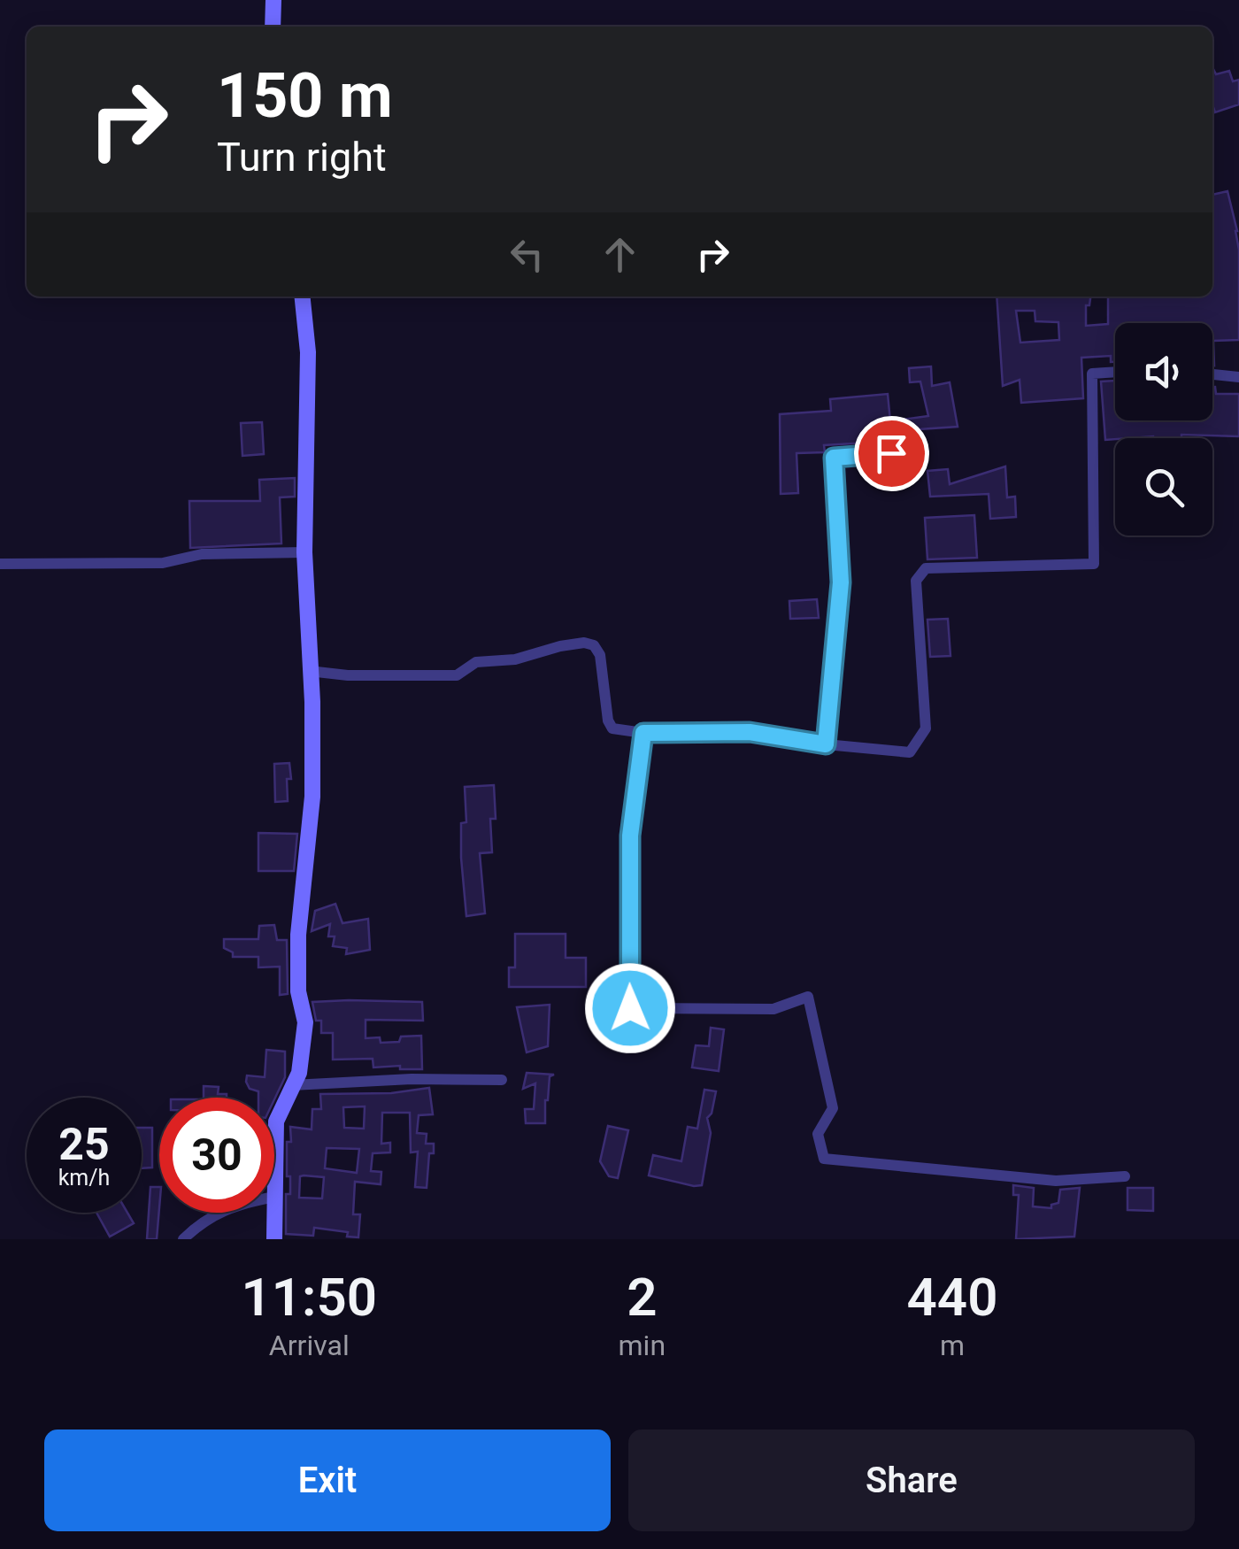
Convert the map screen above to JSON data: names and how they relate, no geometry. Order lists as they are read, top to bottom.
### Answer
{
  "page": {
    "turn": ["150 m", "Turn right"],
    "speed": "25 km/h",
    "limit": "30",
    "eta": [
      "11:50",
      "Arrival",
      "2",
      "min",
      "440",
      "m"
    ],
    "buttons": ["Exit", "Share"]
  }
}
